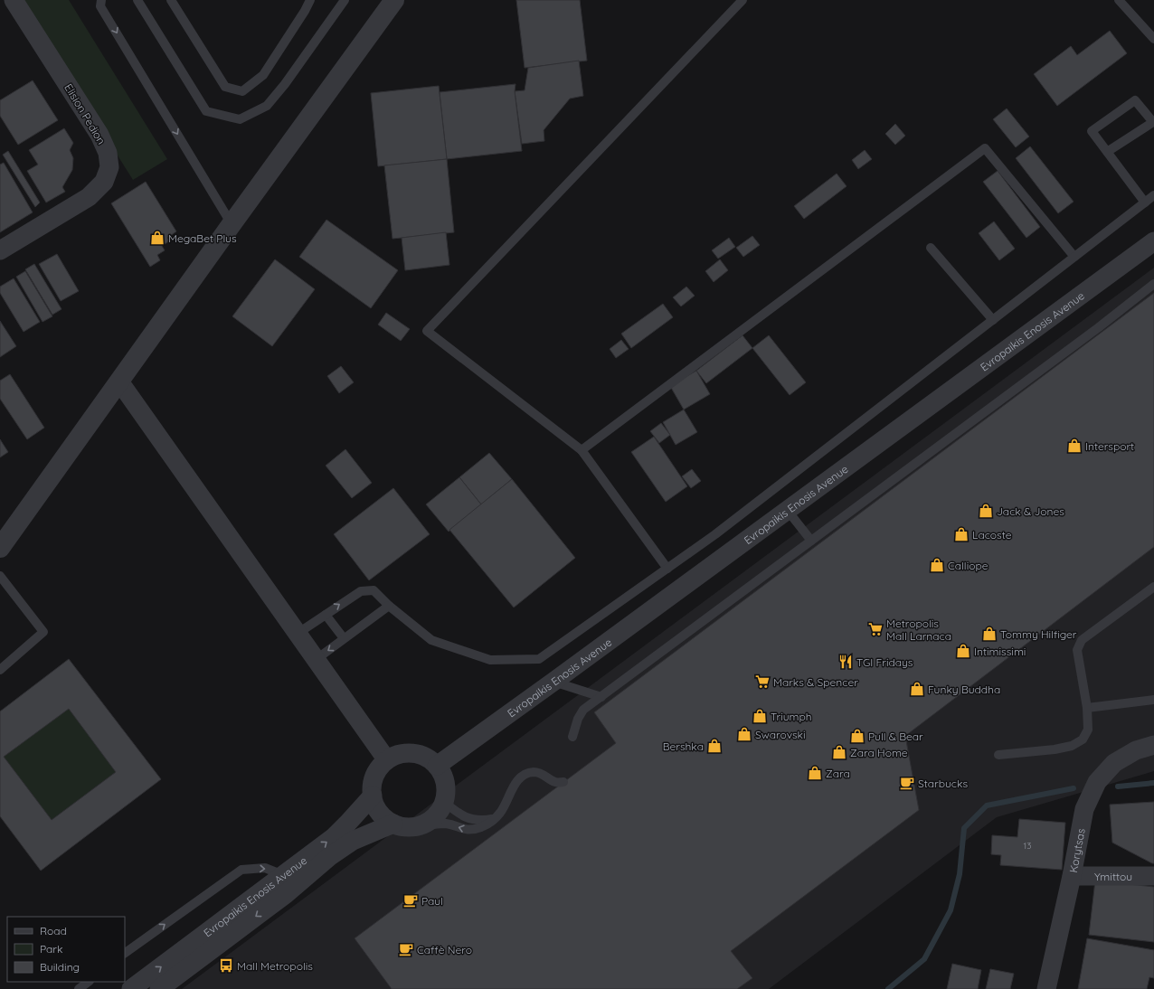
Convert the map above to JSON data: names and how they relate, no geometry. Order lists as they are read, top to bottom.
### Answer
{
  "streets": {
    "street": [
      "Elision Pedion",
      "Evropaikis Enosis Avenue",
      "Korytsas",
      "Ymittou"
    ]
  },
  "crossings": [
    ["Korytsas", "Ymittou"]
  ],
  "places": {
    "shop": [
      "MegaBet Plus",
      "Intersport",
      "Jack & Jones",
      "Lacoste",
      "Calliope",
      "Tommy Hilfiger",
      "Intimissimi",
      "Funky Buddha",
      "Triumph",
      "Swarovski",
      "Pull & Bear",
      "Bershka",
      "Zara Home",
      "Zara"
    ],
    "supermarket": ["Metropolis Mall Larnaca", "Marks & Spencer"],
    "restaurant": ["TGI Fridays"],
    "cafe": ["Starbucks", "Paul", "Caffè Nero"],
    "bus stop": ["Mall Metropolis"]
  },
  "house_numbers": ["13"],
  "legend": ["Road", "Park", "Building"]
}
